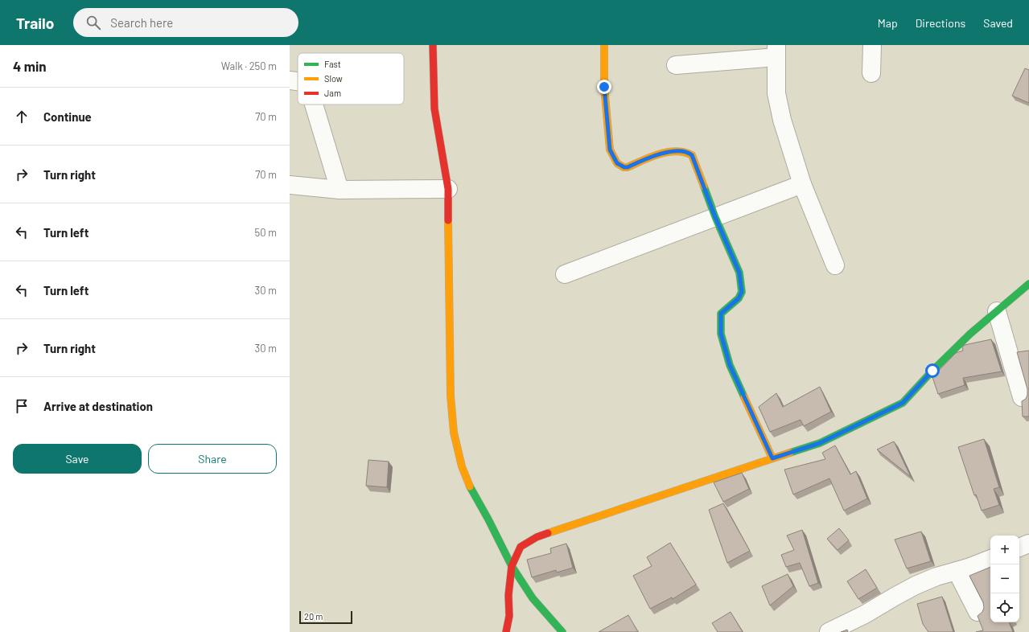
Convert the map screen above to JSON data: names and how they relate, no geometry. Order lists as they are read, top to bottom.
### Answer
{
  "legend": ["Fast", "Slow", "Jam"],
  "scale_bar": "20 m",
  "page": {
    "header": "Trailo",
    "search": "Search here",
    "nav": ["Map", "Directions", "Saved"],
    "heading": ["4 min", "Walk · 250 m"],
    "list": [
      ["Continue", "70 m"],
      ["Turn right", "70 m"],
      ["Turn left", "50 m"],
      ["Turn left", "30 m"],
      ["Turn right", "30 m"],
      "Arrive at destination"
    ],
    "buttons": ["Save", "Share"],
    "map_buttons": ["+", "−"],
    "scale": "20 m"
  }
}
